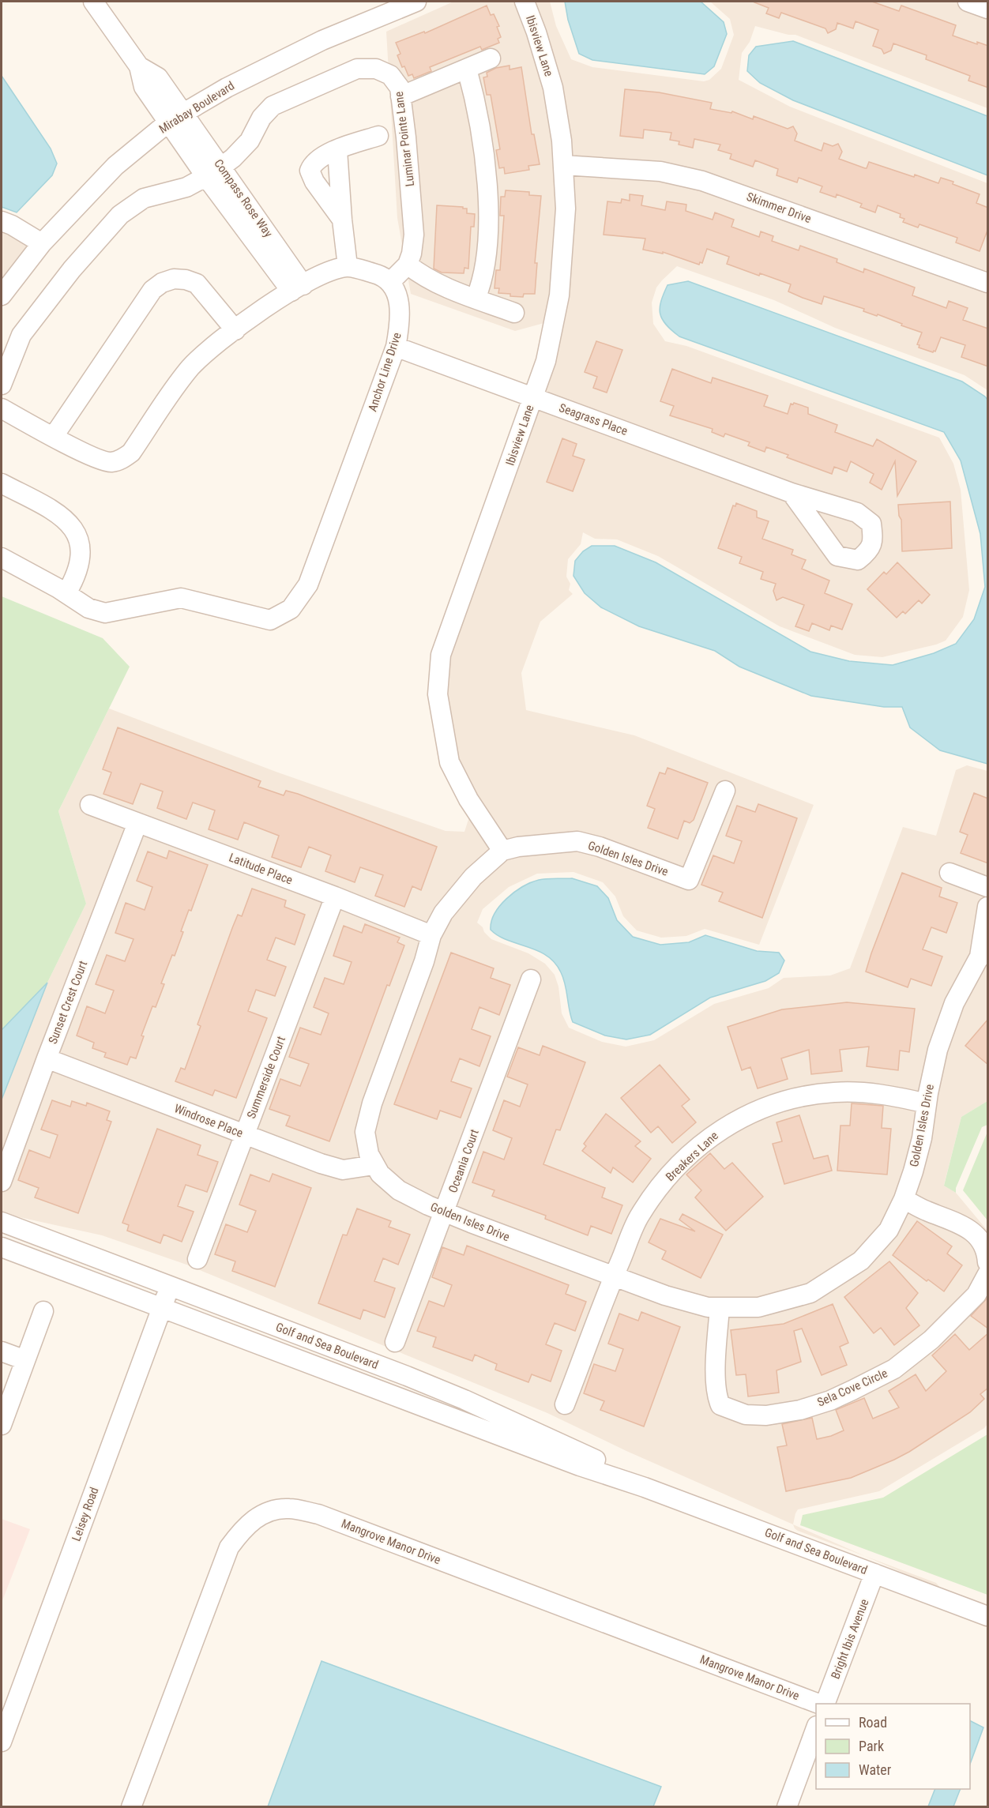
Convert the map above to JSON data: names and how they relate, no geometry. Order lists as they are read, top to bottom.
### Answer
{
  "streets": {
    "street": [
      "Ibisview Lane",
      "Mirabay Boulevard",
      "Luminar Pointe Lane",
      "Compass Rose Way",
      "Skimmer Drive",
      "Anchor Line Drive",
      "Seagrass Place",
      "Golden Isles Drive",
      "Latitude Place",
      "Sunset Crest Court",
      "Summerside Court",
      "Windrose Place",
      "Breakers Lane",
      "Oceania Court",
      "Golf and Sea Boulevard",
      "Sela Cove Circle",
      "Leisey Road",
      "Mangrove Manor Drive",
      "Bright Ibis Avenue"
    ]
  },
  "crossings": [
    ["Ibisview Lane", "Skimmer Drive"],
    ["Ibisview Lane", "Seagrass Place"],
    ["Ibisview Lane", "Golden Isles Drive"],
    ["Mirabay Boulevard", "Compass Rose Way"],
    ["Luminar Pointe Lane", "Compass Rose Way"],
    ["Anchor Line Drive", "Seagrass Place"],
    ["Golden Isles Drive", "Latitude Place"],
    ["Golden Isles Drive", "Windrose Place"],
    ["Golden Isles Drive", "Breakers Lane"],
    ["Golden Isles Drive", "Oceania Court"],
    ["Golden Isles Drive", "Sela Cove Circle"],
    ["Latitude Place", "Sunset Crest Court"],
    ["Latitude Place", "Summerside Court"],
    ["Sunset Crest Court", "Windrose Place"],
    ["Summerside Court", "Windrose Place"],
    ["Golf and Sea Boulevard", "Leisey Road"],
    ["Golf and Sea Boulevard", "Bright Ibis Avenue"]
  ],
  "legend": ["Road", "Park", "Water"]
}
